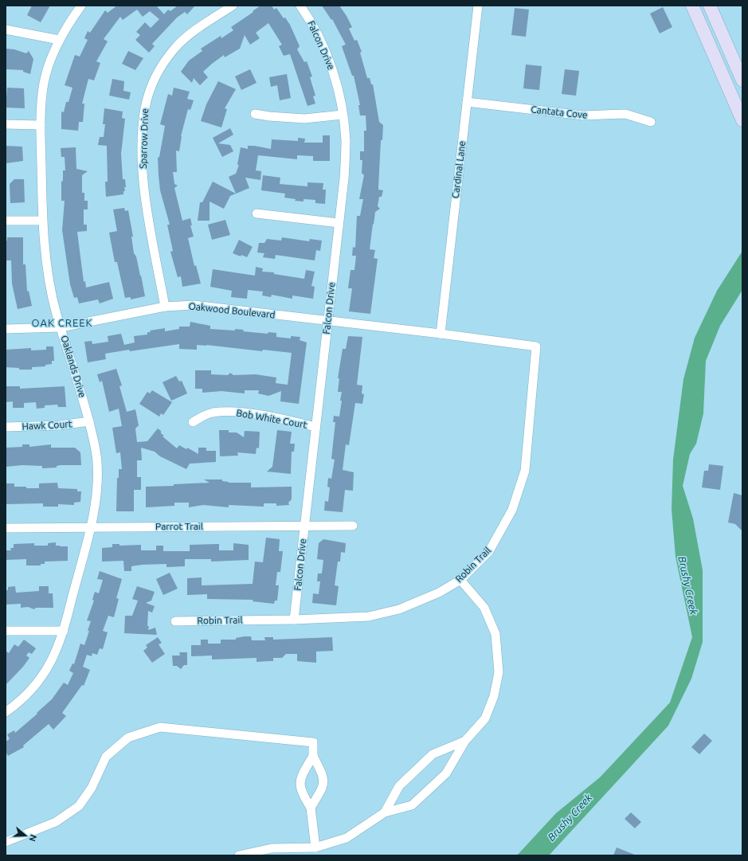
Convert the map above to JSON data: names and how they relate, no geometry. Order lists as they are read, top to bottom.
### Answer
{
  "streets": {
    "street": [
      "Falcon Drive",
      "Cantata Cove",
      "Sparrow Drive",
      "Cardinal Lane",
      "Oakwood Boulevard",
      "Oaklands Drive",
      "Bob White Court",
      "Hawk Court",
      "Parrot Trail",
      "Robin Trail"
    ]
  },
  "crossings": [
    ["Falcon Drive", "Oakwood Boulevard"],
    ["Falcon Drive", "Bob White Court"],
    ["Falcon Drive", "Parrot Trail"],
    ["Falcon Drive", "Robin Trail"],
    ["Cantata Cove", "Cardinal Lane"],
    ["Sparrow Drive", "Oakwood Boulevard"],
    ["Cardinal Lane", "Oakwood Boulevard"],
    ["Cardinal Lane", "Robin Trail"],
    ["Oakwood Boulevard", "Oaklands Drive"],
    ["Oakwood Boulevard", "Robin Trail"],
    ["Oaklands Drive", "Hawk Court"],
    ["Oaklands Drive", "Parrot Trail"]
  ],
  "districts": ["OAK CREEK"],
  "water": ["Brushy Creek"],
  "north": "right"
}
